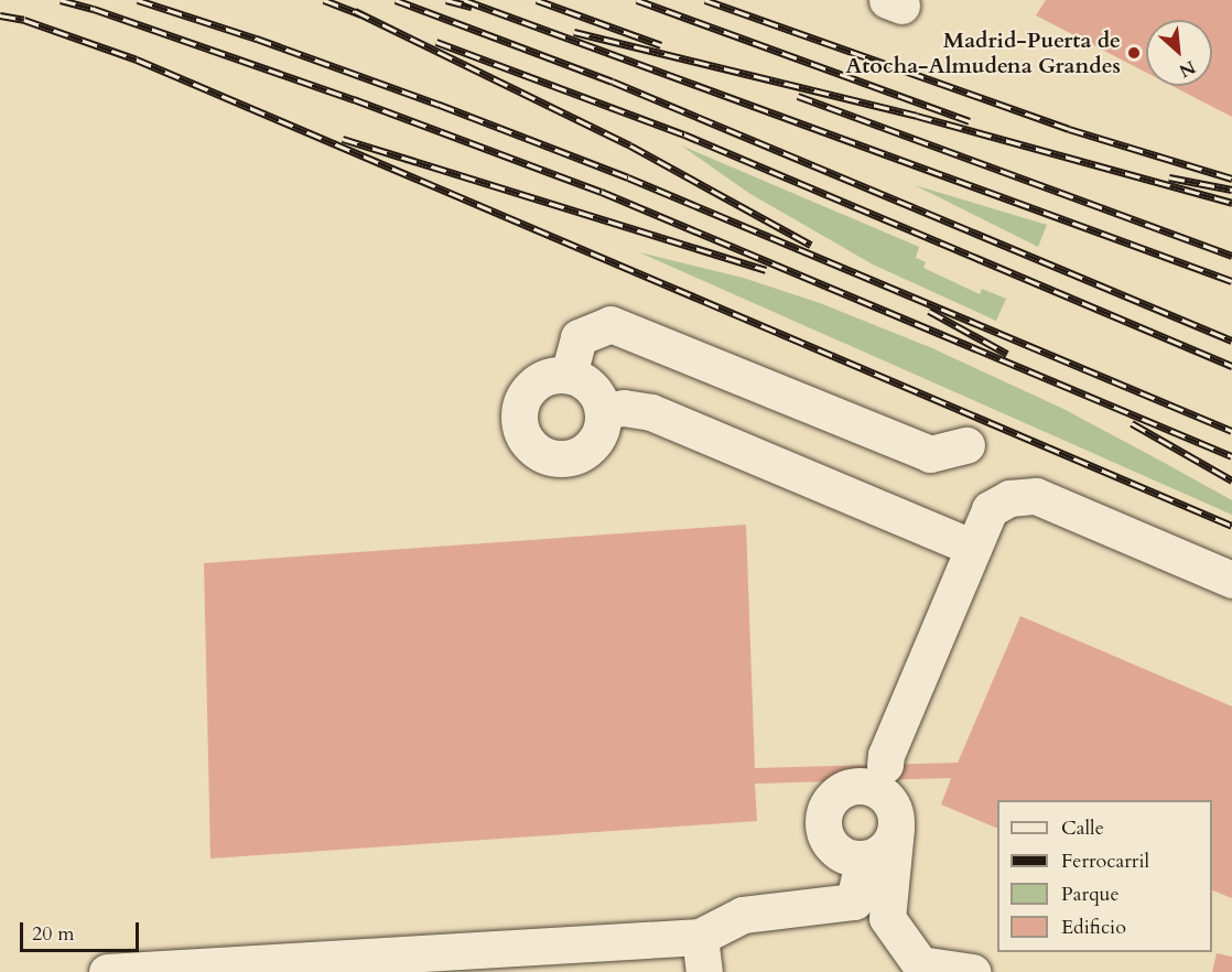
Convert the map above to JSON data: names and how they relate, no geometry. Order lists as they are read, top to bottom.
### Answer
{
  "places": ["Madrid-Puerta de Atocha-Almudena Grandes"],
  "legend": [
    "Calle",
    "Ferrocarril",
    "Parque",
    "Edificio"
  ],
  "scale_bar": "20 m",
  "north": "bottom right"
}
